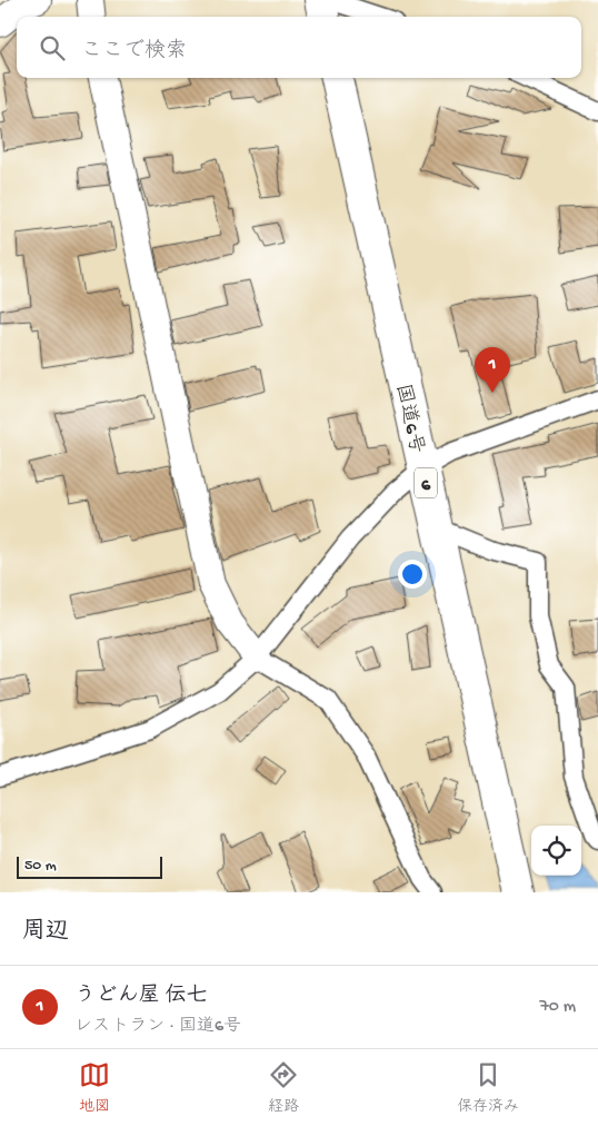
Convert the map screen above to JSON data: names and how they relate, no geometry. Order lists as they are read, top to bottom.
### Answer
{
  "streets": {
    "highway": ["国道6号", "6"]
  },
  "scale_bar": "50 m",
  "page": {
    "search": "ここで検索",
    "pins": "1",
    "scale": "50 m",
    "heading": "周辺",
    "list": [
      {
        "mark": "1",
        "name": "うどん屋 伝七",
        "note": "レストラン · 国道6号",
        "value": "70 m"
      }
    ],
    "nav": ["地図", "経路", "保存済み"]
  }
}
